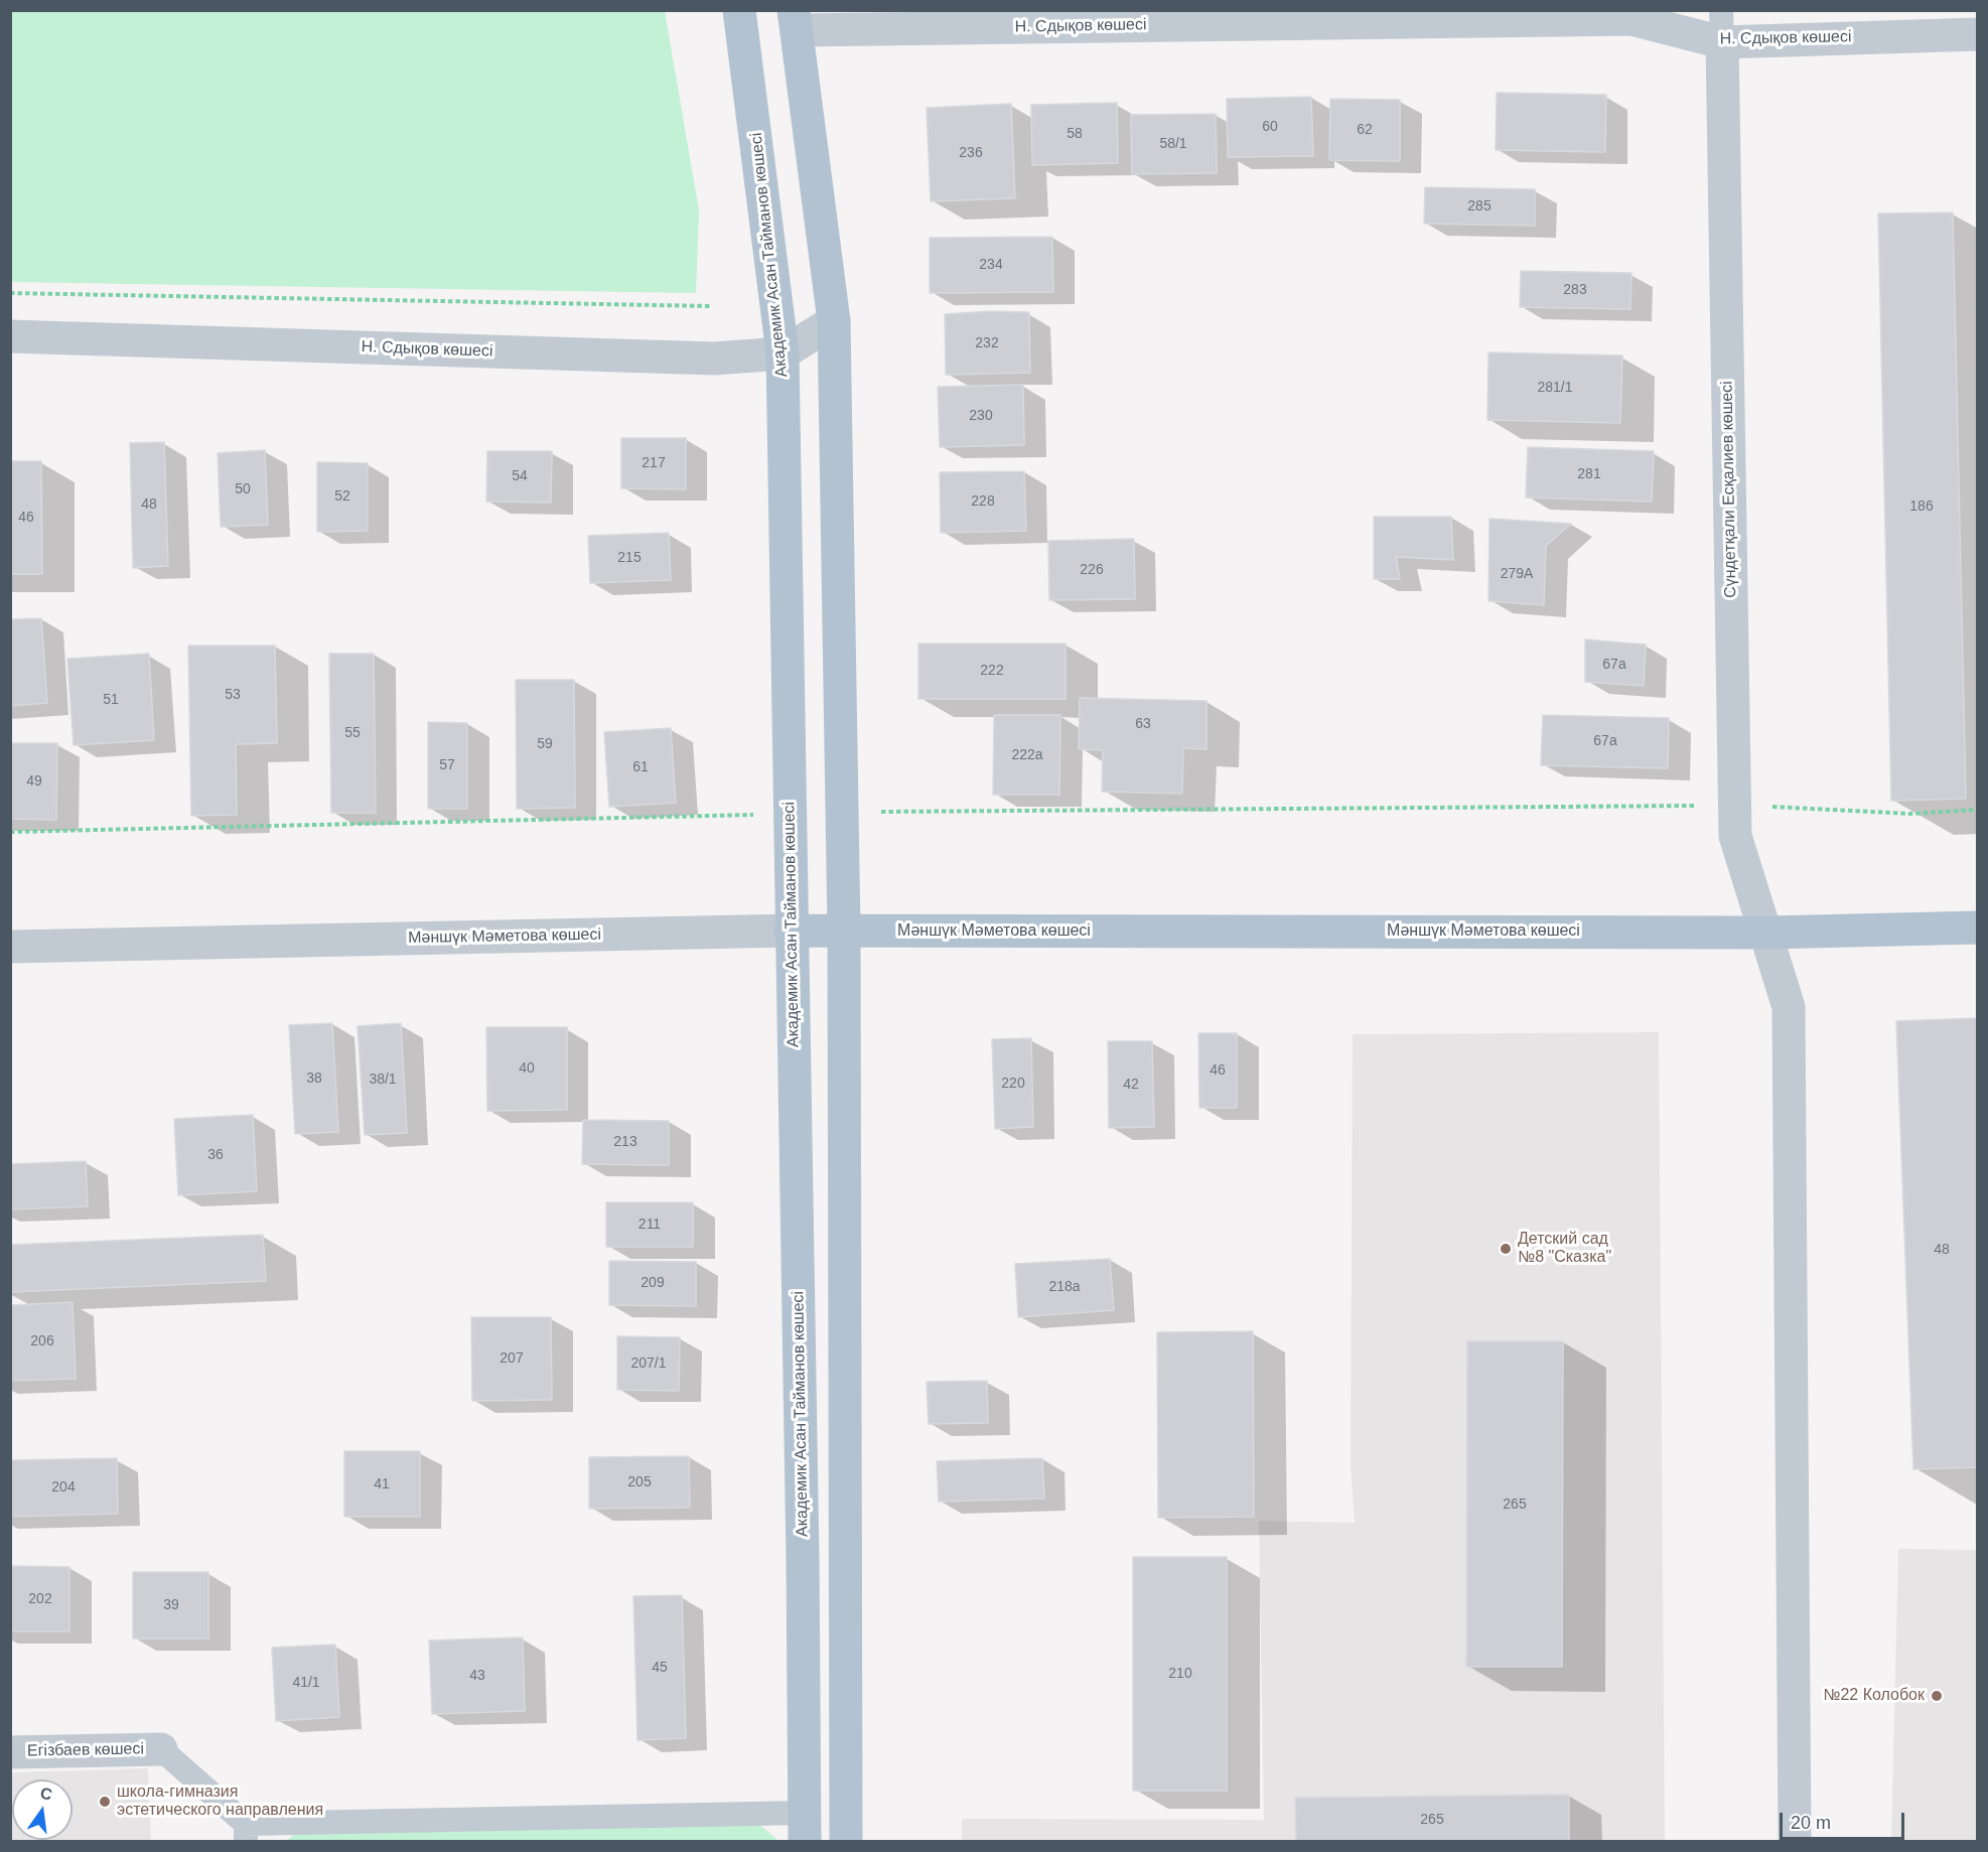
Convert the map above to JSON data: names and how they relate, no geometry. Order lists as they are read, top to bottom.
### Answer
{
  "streets": {
    "main road": ["Академик Асан Тайманов көшесі", "Мәншүк Мәметова көшесі"],
    "street": ["Н. Сдықов көшесі", "Сүндетқали Есқалиев көшесі", "Егізбаев көшесі"]
  },
  "crossings": [
    ["Н. Сдықов көшесі", "Академик Асан Тайманов көшесі"],
    ["Н. Сдықов көшесі", "Сүндетқали Есқалиев көшесі"],
    ["Академик Асан Тайманов көшесі", "Мәншүк Мәметова көшесі"],
    ["Сүндетқали Есқалиев көшесі", "Мәншүк Мәметова көшесі"]
  ],
  "places": ["Детский сад №8 \"Сказка\"", "№22 Колобок", "школа-гимназия эстетического направления"],
  "house_numbers": [
    "60",
    "62",
    "58",
    "58/1",
    "236",
    "285",
    "234",
    "283",
    "232",
    "281/1",
    "230",
    "217",
    "281",
    "54",
    "50",
    "52",
    "228",
    "48",
    "186",
    "46",
    "215",
    "226",
    "279А",
    "67а",
    "222",
    "53",
    "51",
    "63",
    "55",
    "67а",
    "59",
    "222а",
    "57",
    "61",
    "49",
    "40",
    "46",
    "38",
    "38/1",
    "220",
    "42",
    "213",
    "36",
    "211",
    "48",
    "209",
    "218а",
    "206",
    "207",
    "207/1",
    "205",
    "41",
    "204",
    "265",
    "202",
    "39",
    "45",
    "210",
    "43",
    "41/1",
    "265"
  ],
  "scale_bar": "20 m",
  "north": "top"
}
